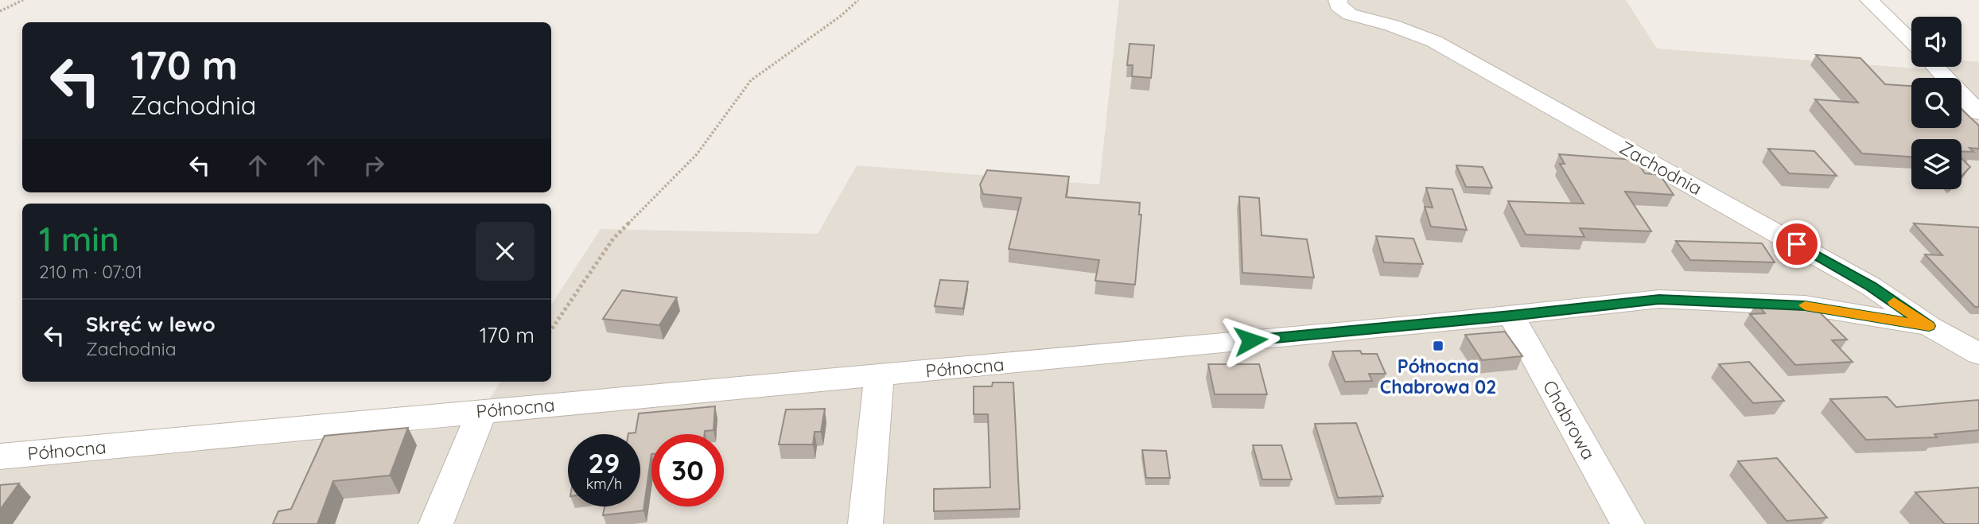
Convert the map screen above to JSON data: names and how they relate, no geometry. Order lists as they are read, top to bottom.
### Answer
{
  "streets": {
    "street": ["Zachodnia", "Północna", "Chabrowa"]
  },
  "crossings": [
    ["Zachodnia", "Północna"],
    ["Północna", "Chabrowa"]
  ],
  "places": {
    "transit": ["Północna Chabrowa 02"]
  },
  "page": {
    "turn": ["170 m", "Zachodnia"],
    "heading": ["1 min", "210 m · 07:01"],
    "list": [
      {
        "name": "Skręć w lewo",
        "note": "Zachodnia",
        "value": "170 m"
      }
    ],
    "speed": "29 km/h",
    "limit": "30"
  }
}
